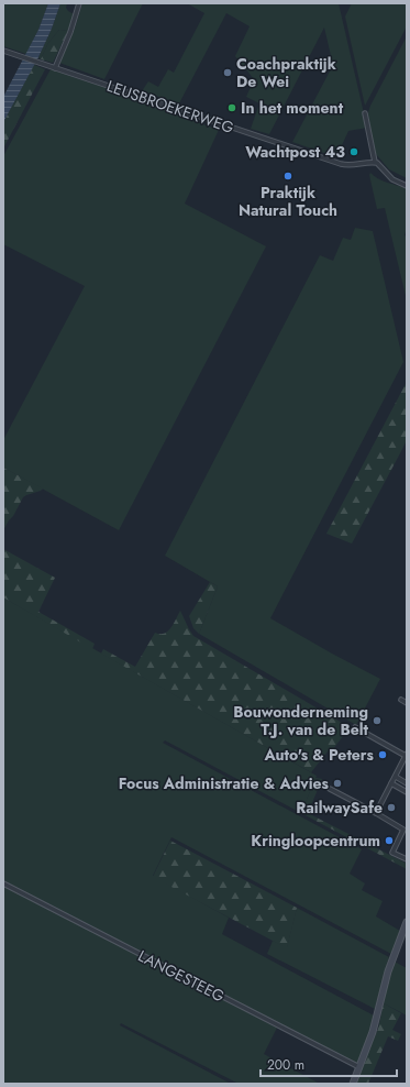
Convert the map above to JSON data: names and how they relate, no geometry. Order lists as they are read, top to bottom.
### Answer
{
  "streets": {
    "street": ["LEUSBROEKERWEG", "LANGESTEEG"]
  },
  "places": [
    "Coachpraktijk De Wei",
    "In het moment",
    "Wachtpost 43",
    "Praktijk Natural Touch",
    "Bouwonderneming T.J. van de Belt",
    "Auto's & Peters",
    "Focus Administratie & Advies",
    "RailwaySafe",
    "Kringloopcentrum"
  ],
  "scale_bar": "200 m"
}
